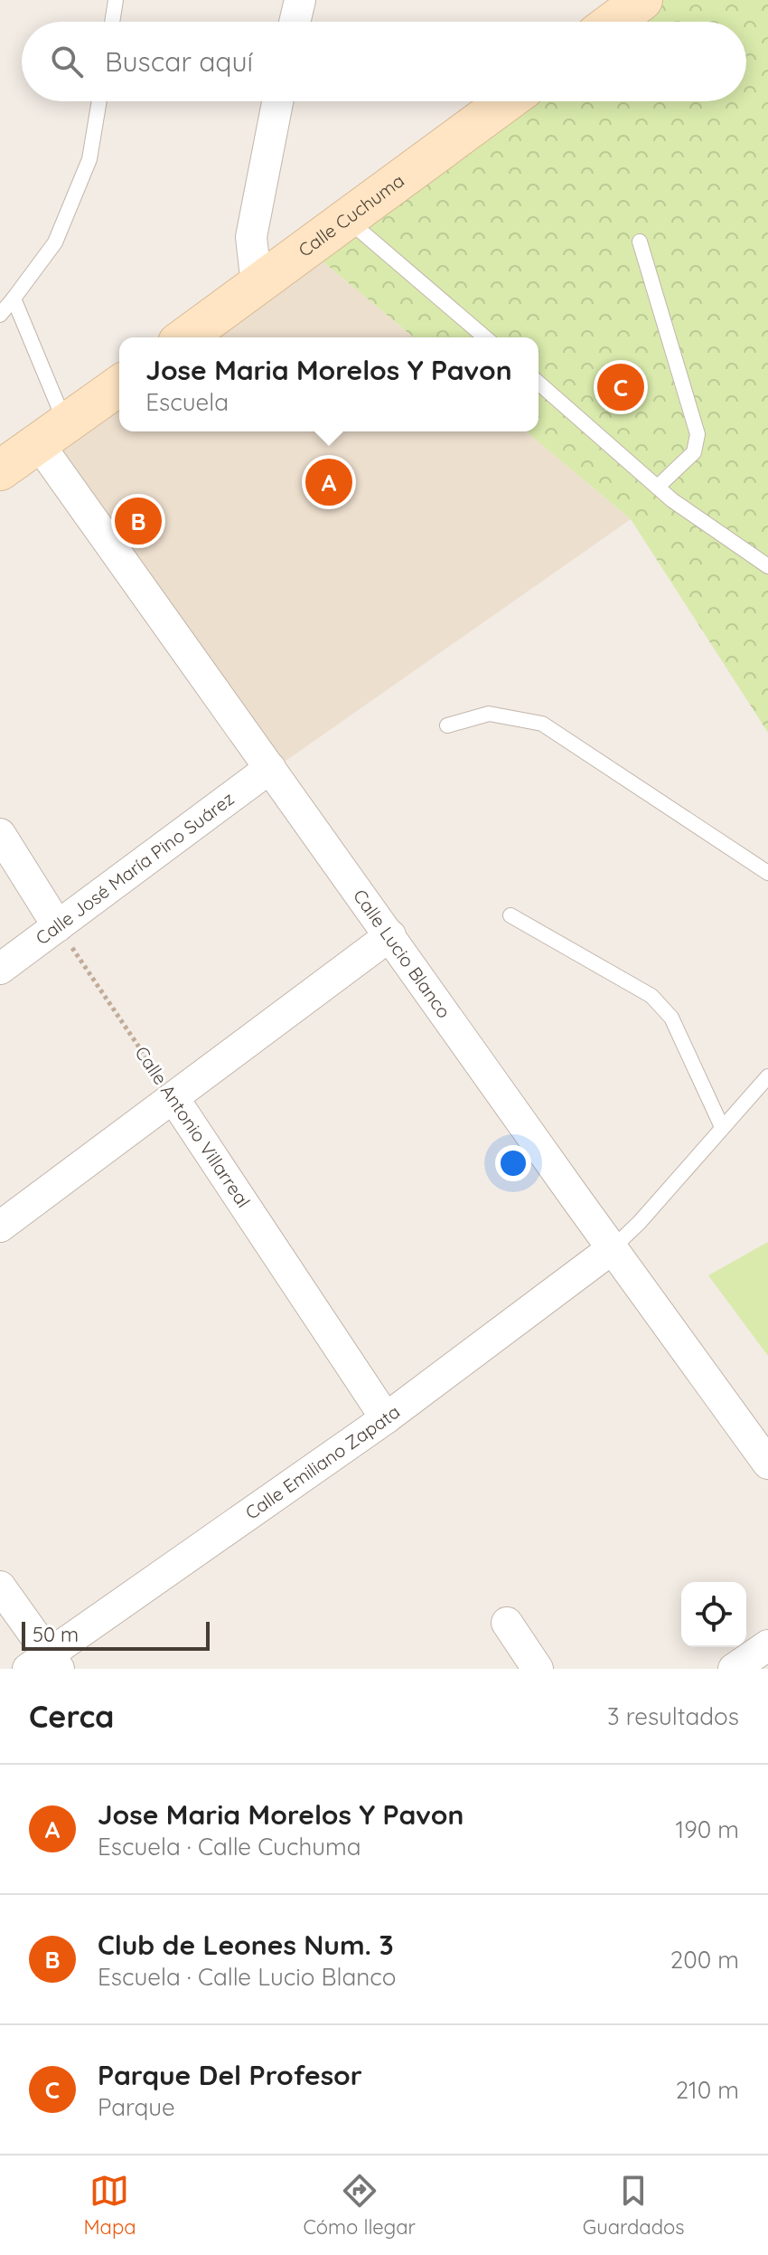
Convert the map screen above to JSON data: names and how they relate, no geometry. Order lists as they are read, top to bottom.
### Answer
{
  "streets": {
    "street": [
      "Calle Cuchuma",
      "Calle José María Pino Suárez",
      "Calle Lucio Blanco",
      "Calle Antonio Villarreal",
      "Calle Emiliano Zapata"
    ]
  },
  "crossings": [
    ["Calle José María Pino Suárez", "Calle Lucio Blanco"],
    ["Calle José María Pino Suárez", "Calle Antonio Villarreal"],
    ["Calle Lucio Blanco", "Calle Emiliano Zapata"],
    ["Calle Antonio Villarreal", "Calle Emiliano Zapata"]
  ],
  "scale_bar": "50 m",
  "page": {
    "search": "Buscar aquí",
    "popup": ["Jose Maria Morelos Y Pavon", "Escuela"],
    "pins": ["C", "A", "B"],
    "scale": "50 m",
    "heading": ["Cerca", "3 resultados"],
    "list": [
      {
        "mark": "A",
        "name": "Jose Maria Morelos Y Pavon",
        "note": "Escuela · Calle Cuchuma",
        "value": "190 m"
      },
      {
        "mark": "B",
        "name": "Club de Leones Num. 3",
        "note": "Escuela · Calle Lucio Blanco",
        "value": "200 m"
      },
      {
        "mark": "C",
        "name": "Parque Del Profesor",
        "note": "Parque",
        "value": "210 m"
      }
    ],
    "nav": ["Mapa", "Cómo llegar", "Guardados"]
  }
}
